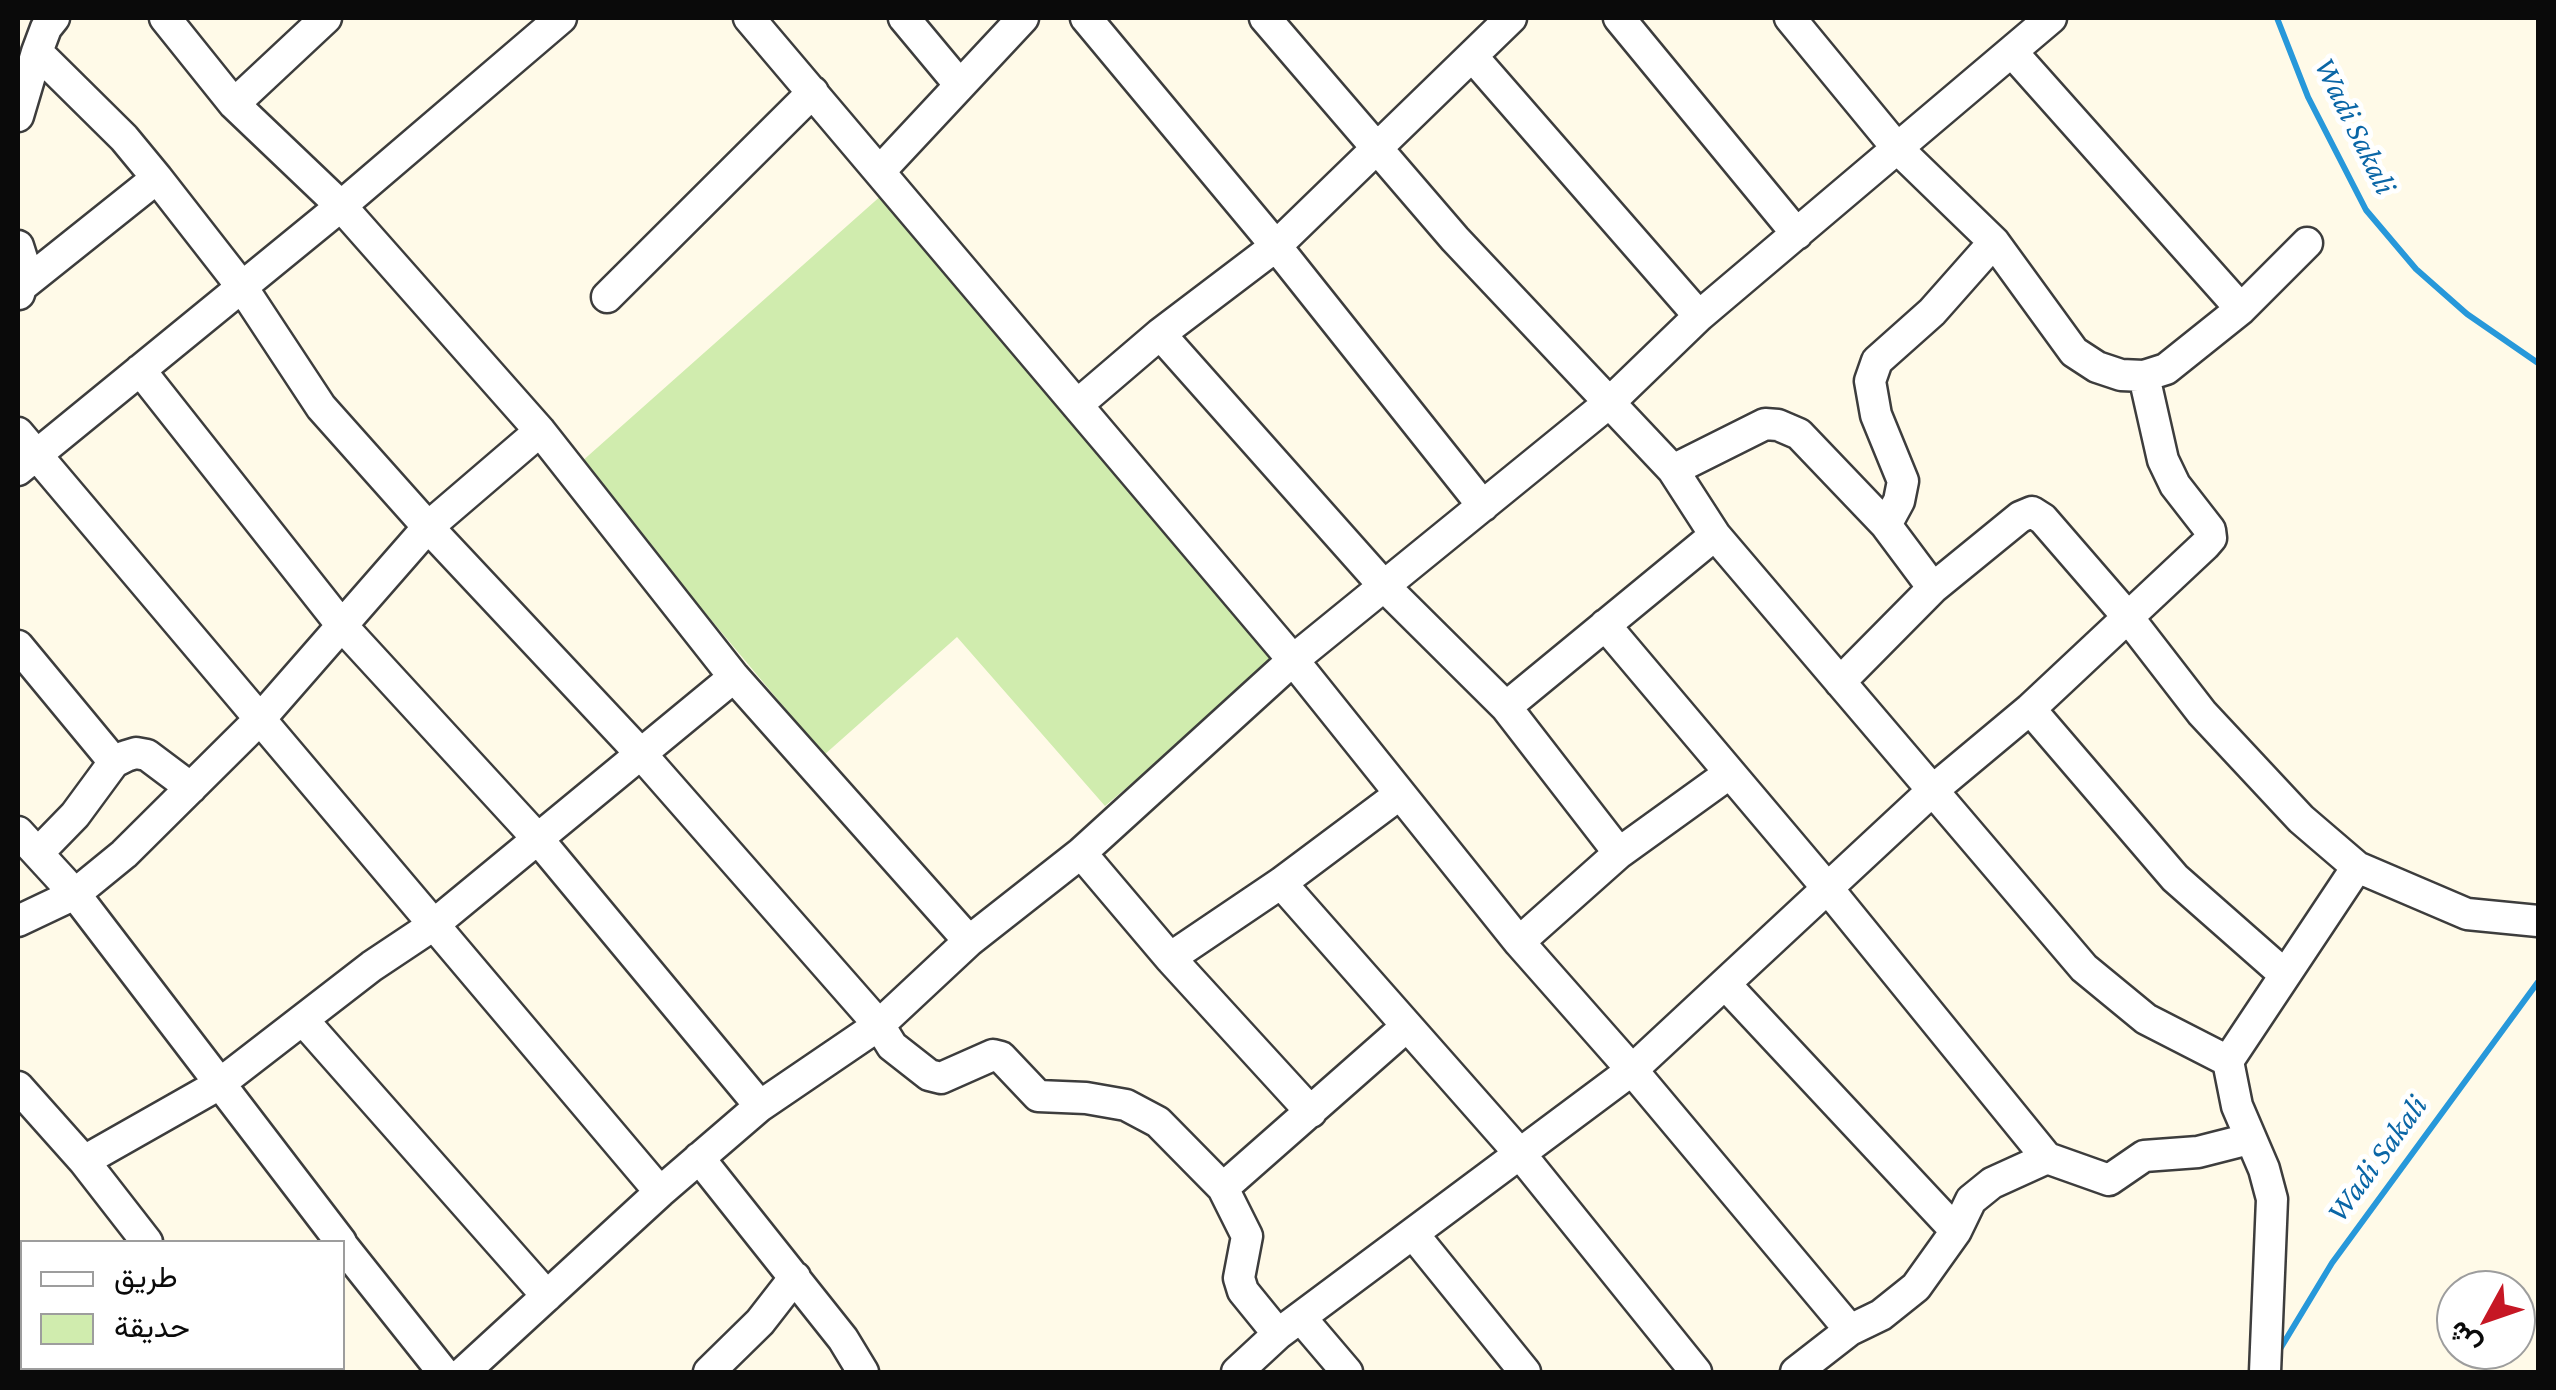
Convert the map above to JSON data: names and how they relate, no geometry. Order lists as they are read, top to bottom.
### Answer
{
  "water": ["Wadi Sakali"],
  "legend": ["طريق", "حديقة"],
  "north": "bottom left"
}
